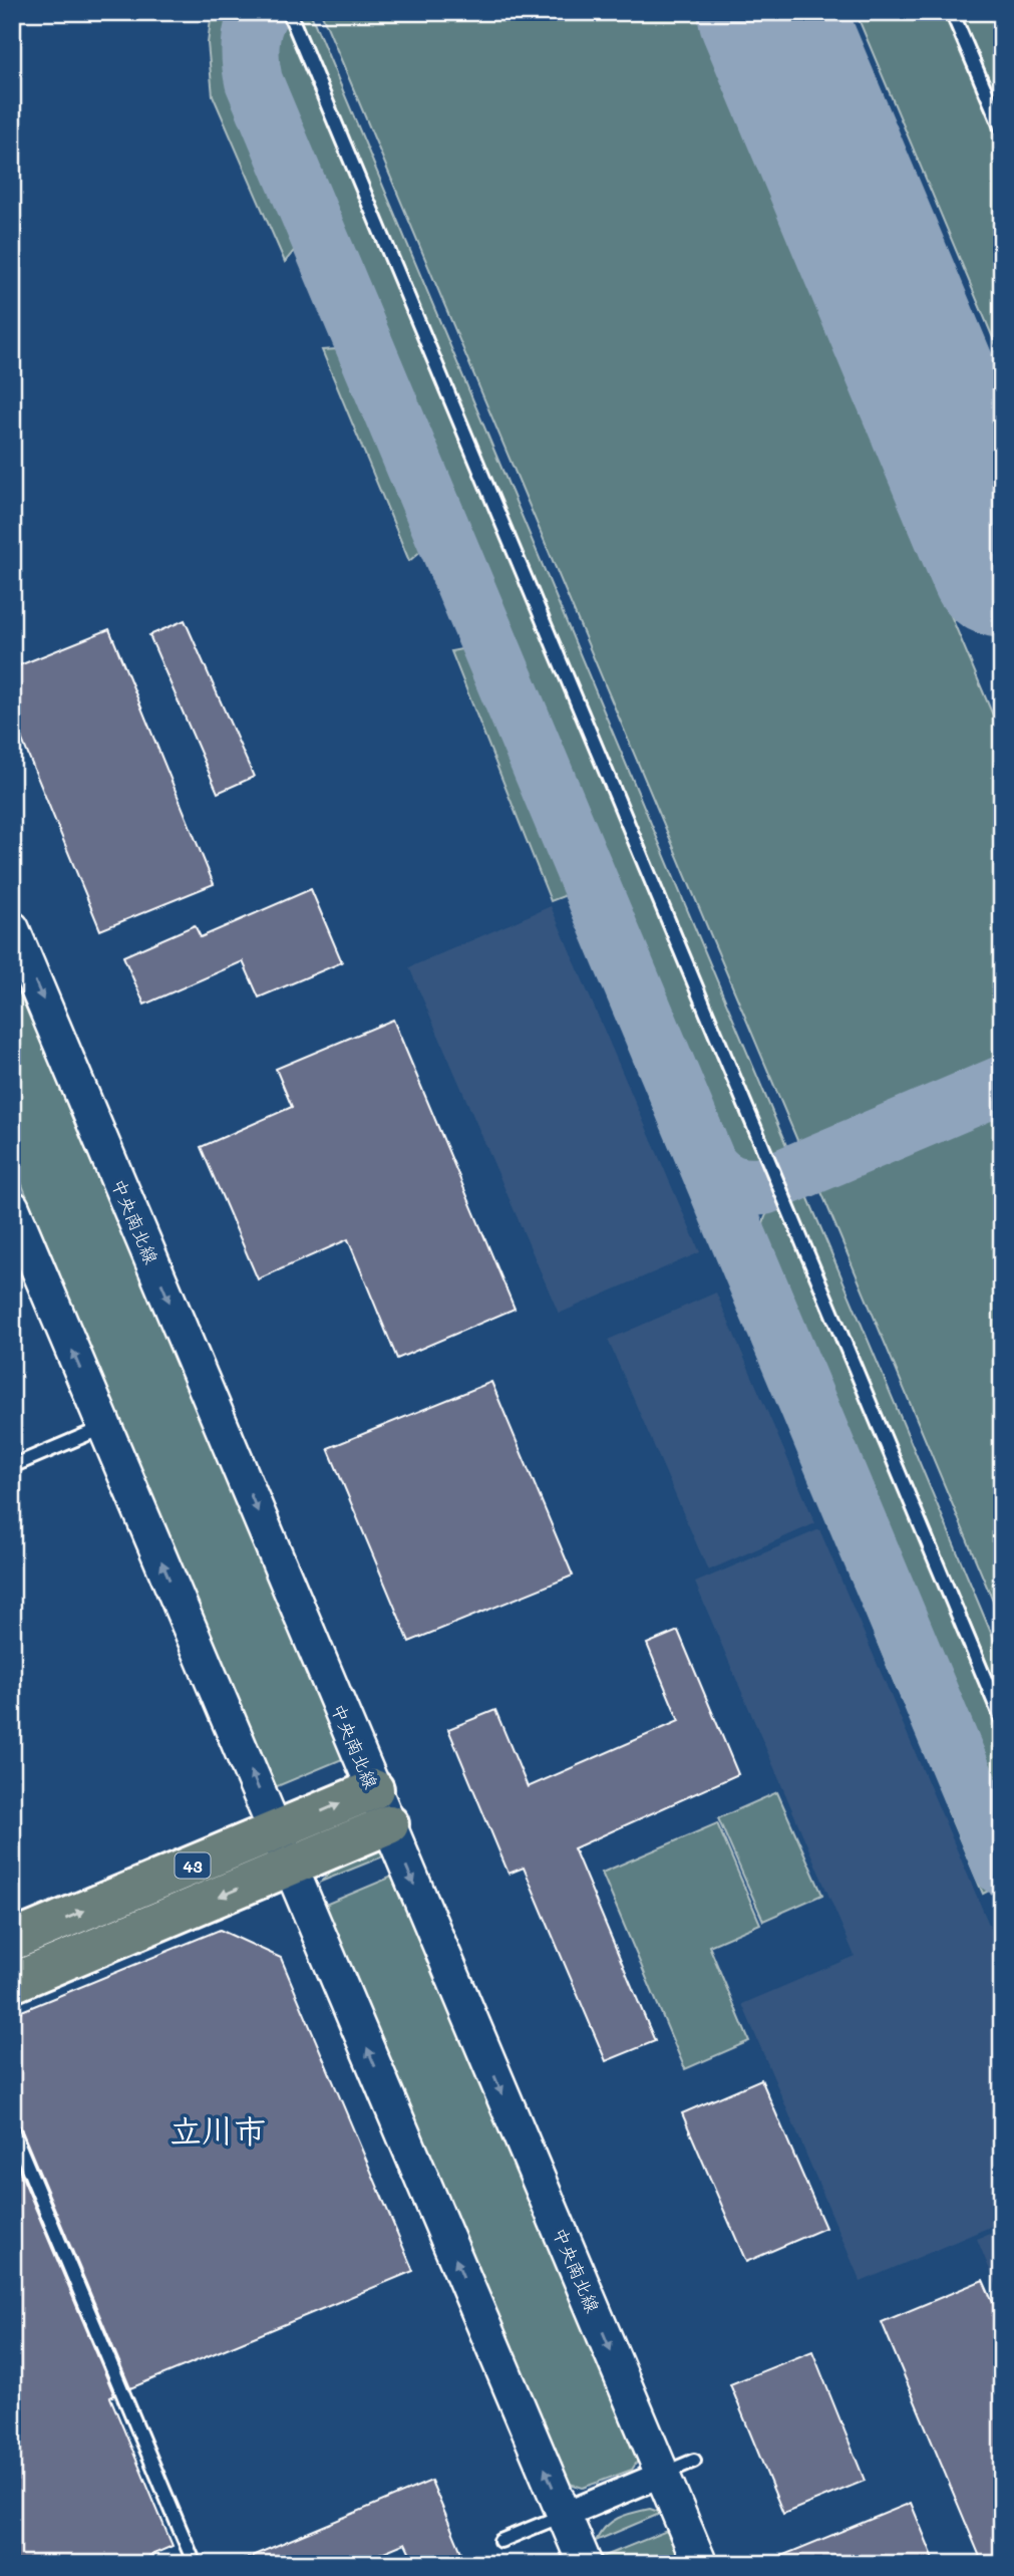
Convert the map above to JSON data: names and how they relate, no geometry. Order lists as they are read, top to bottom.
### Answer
{
  "streets": {
    "main road": ["中央南北線", "43"]
  },
  "crossings": [
    ["中央南北線", "43"]
  ],
  "districts": ["立川市"]
}
